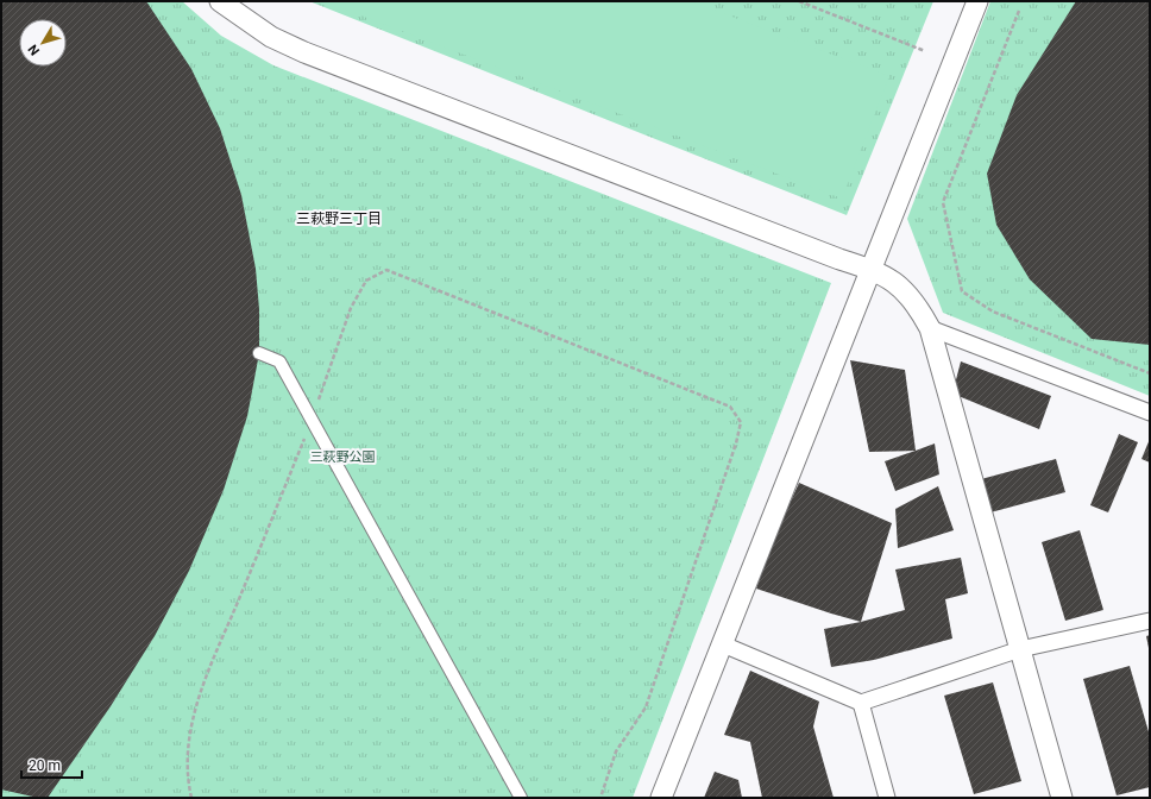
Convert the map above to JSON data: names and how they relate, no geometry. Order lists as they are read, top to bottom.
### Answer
{
  "districts": ["三萩野三丁目"],
  "parks": ["三萩野公園"],
  "scale_bar": "20 m",
  "north": "bottom left"
}
